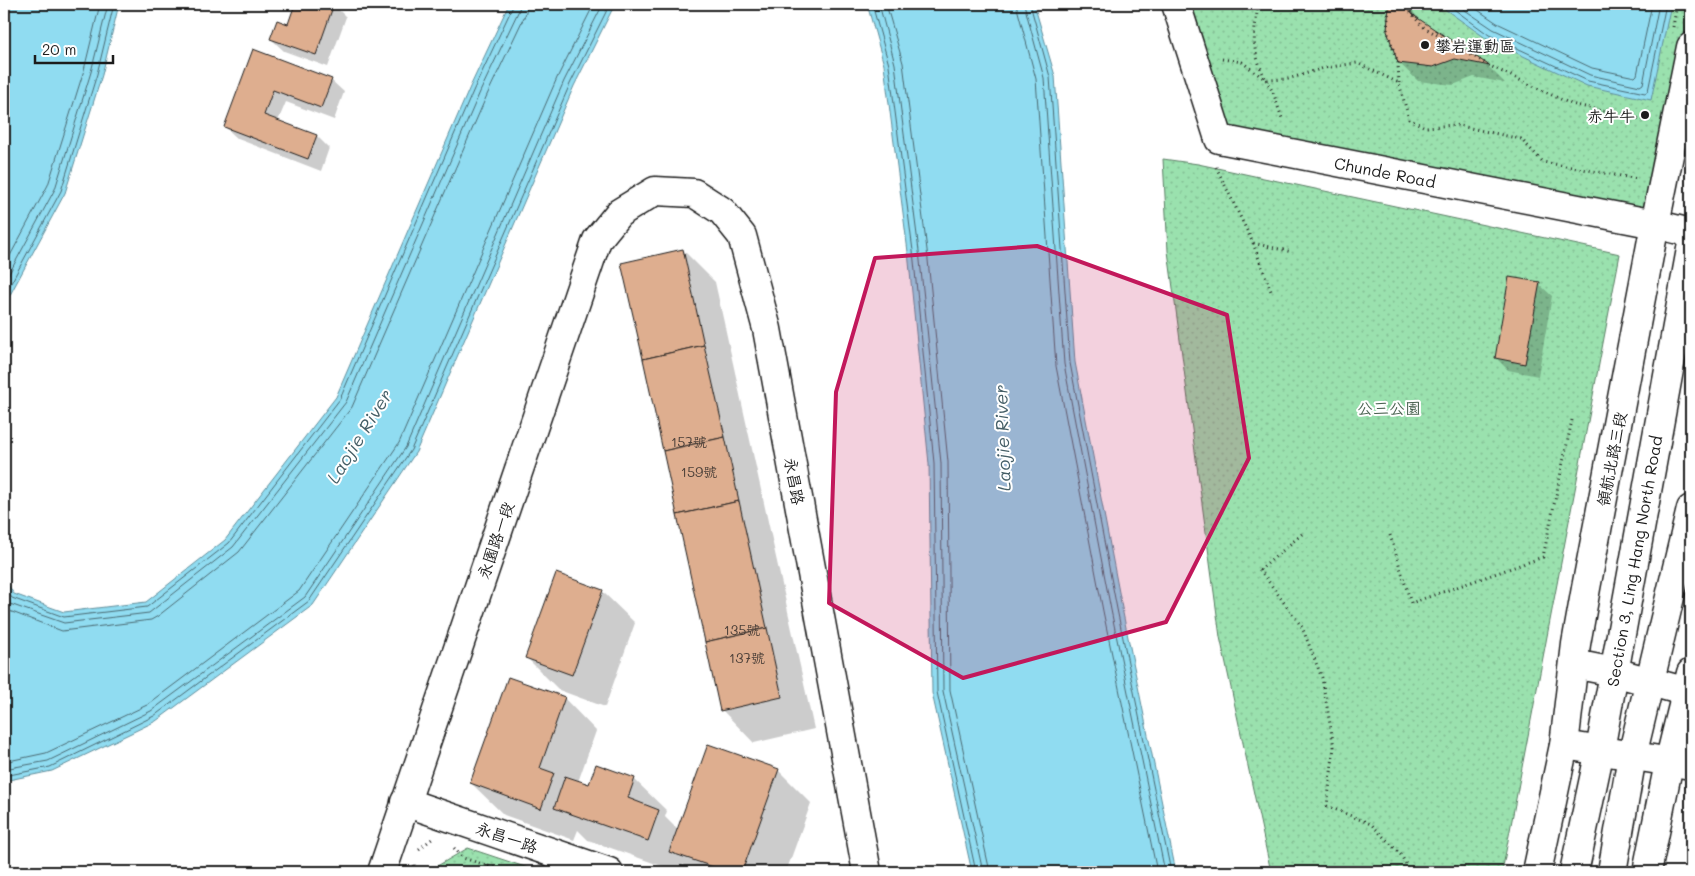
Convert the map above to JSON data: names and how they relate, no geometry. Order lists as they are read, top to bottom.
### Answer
{
  "streets": {
    "street": [
      "Chunde Road",
      "領航北路三段",
      "永昌路",
      "永園路一段",
      "Section 3, Ling Hang North Road",
      "永昌一路"
    ]
  },
  "crossings": [
    ["Chunde Road", "領航北路三段"],
    ["永昌路", "永園路一段"],
    ["永園路一段", "永昌一路"]
  ],
  "water": ["Laojie River"],
  "parks": ["公三公園"],
  "places": ["攀岩運動區", "赤牛牛"],
  "house_numbers": [
    "157號",
    "159號",
    "135號",
    "137號"
  ],
  "scale_bar": "20 m"
}
